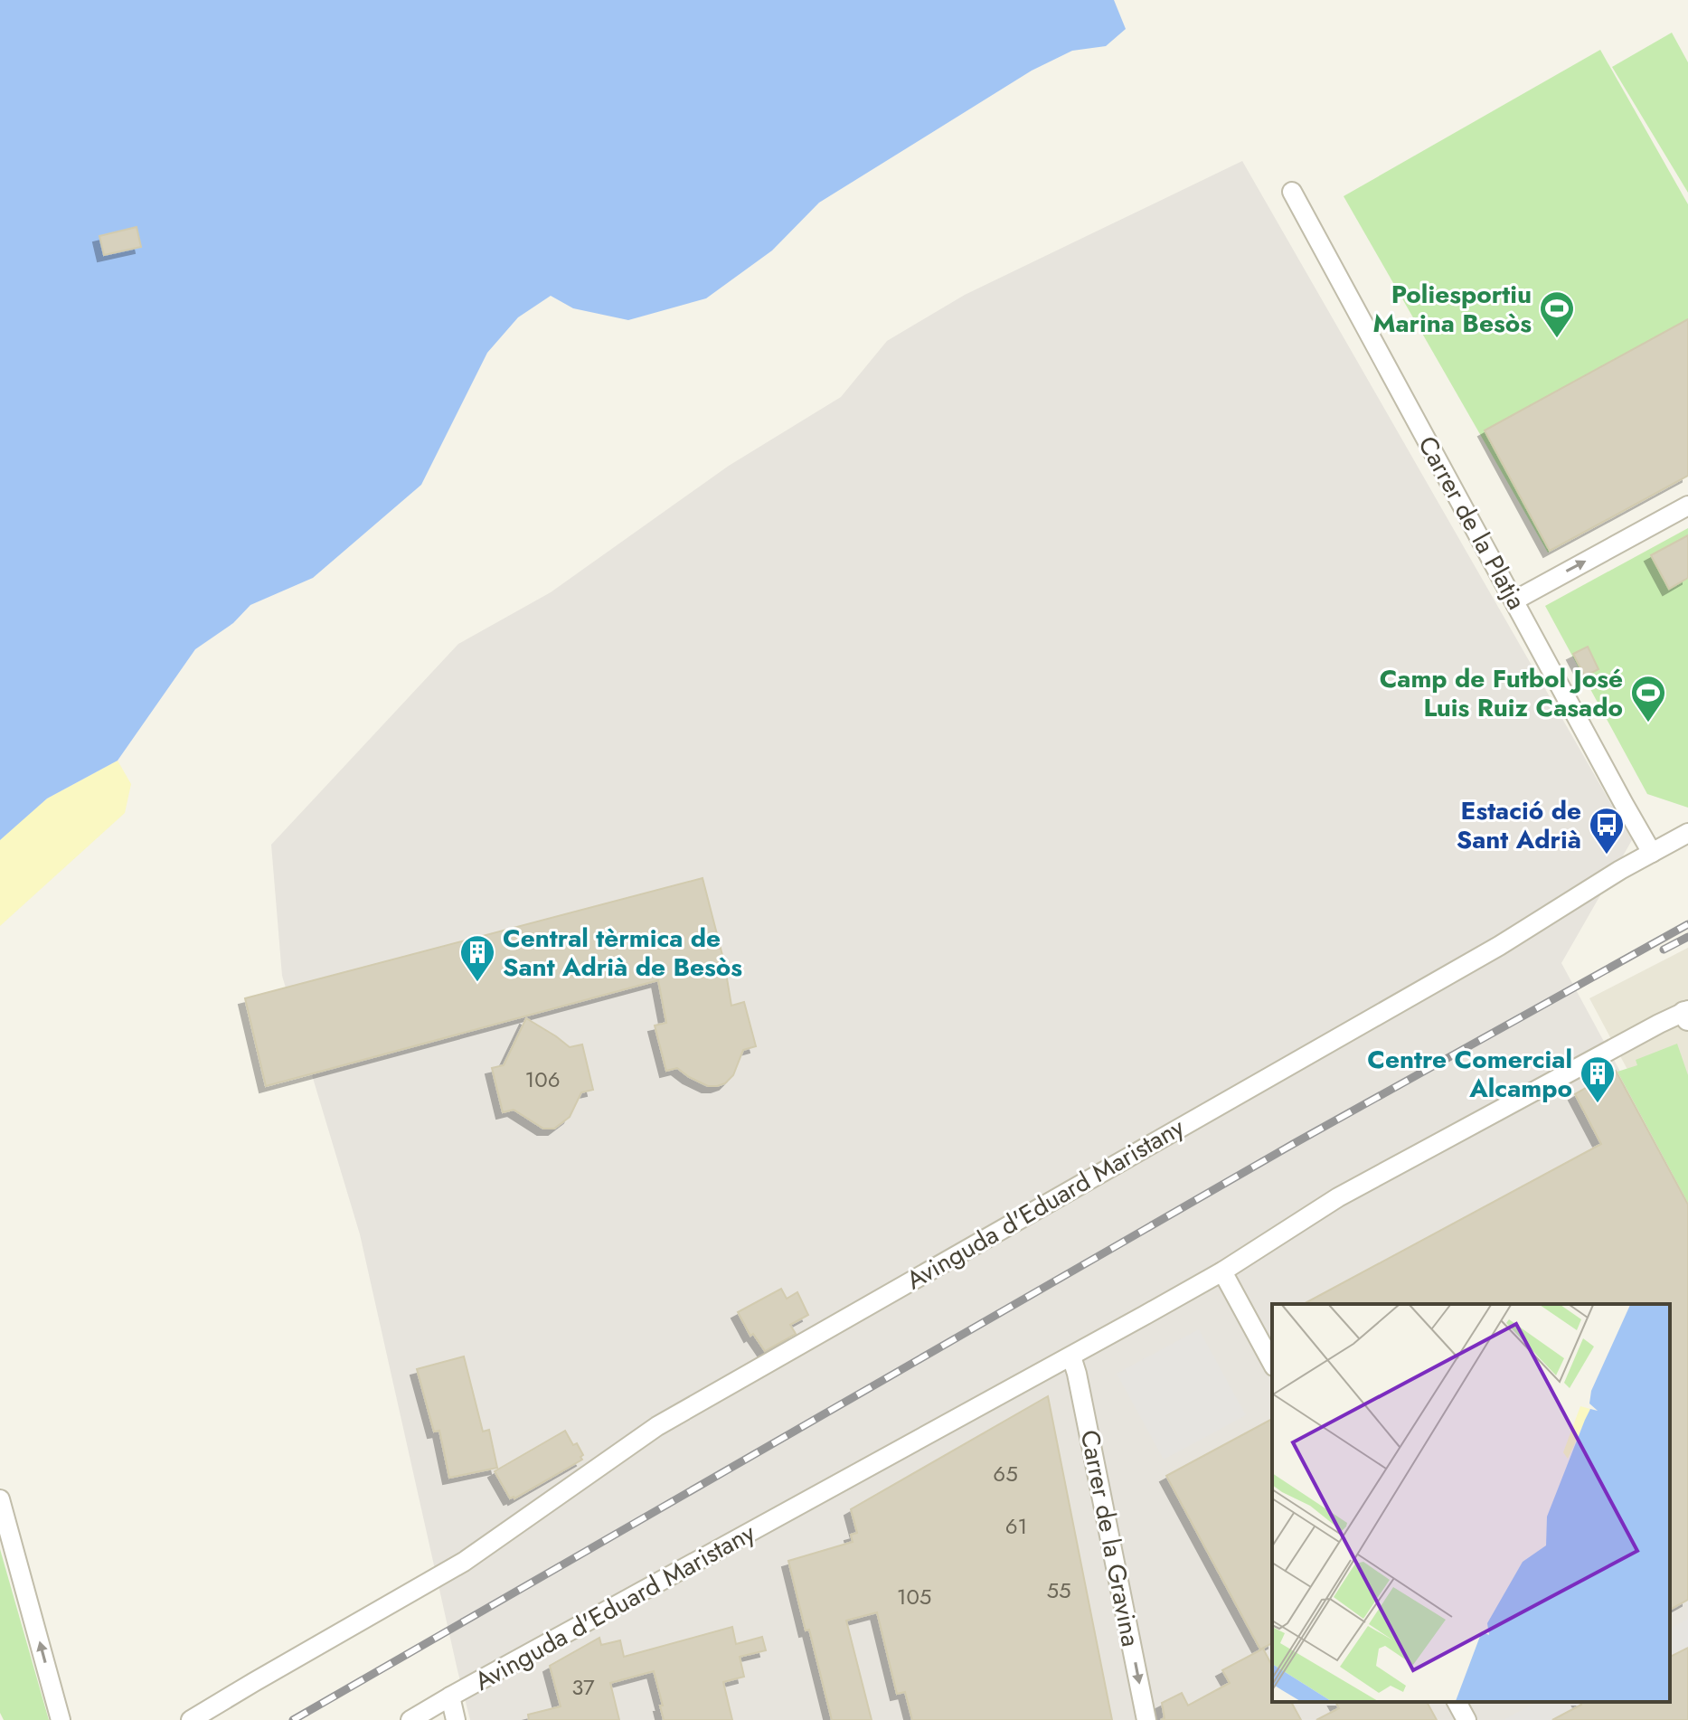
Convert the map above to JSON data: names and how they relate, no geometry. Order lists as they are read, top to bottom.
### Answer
{
  "streets": {
    "street": ["Carrer de la Platja", "Avinguda d'Eduard Maristany", "Carrer de la Gravina"]
  },
  "crossings": [
    ["Carrer de la Platja", "Avinguda d'Eduard Maristany"],
    ["Avinguda d'Eduard Maristany", "Carrer de la Gravina"]
  ],
  "one_way": ["Carrer de la Gravina"],
  "places": {
    "sports": ["Poliesportiu Marina Besòs", "Camp de Futbol José Luis Ruiz Casado"],
    "bus stop": ["Estació de Sant Adrià"],
    "building": ["Central tèrmica de Sant Adrià de Besòs", "Centre Comercial Alcampo"]
  },
  "house_numbers": [
    "106",
    "65",
    "61",
    "55",
    "105",
    "37"
  ]
}
